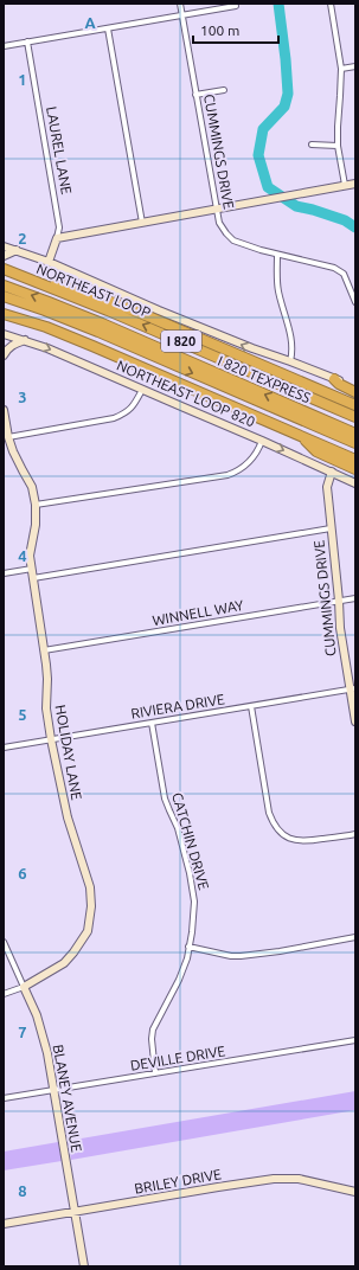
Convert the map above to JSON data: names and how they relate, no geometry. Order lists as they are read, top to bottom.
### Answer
{
  "streets": {
    "highway": ["NORTHEAST LOOP", "I 820", "I 820 TEXPRESS"],
    "street": [
      "LAUREL LANE",
      "CUMMINGS DRIVE",
      "NORTHEAST LOOP 820",
      "WINNELL WAY",
      "RIVIERA DRIVE",
      "HOLIDAY LANE",
      "CATCHIN DRIVE",
      "DEVILLE DRIVE",
      "BLANEY AVENUE",
      "BRILEY DRIVE"
    ]
  },
  "crossings": [
    ["CUMMINGS DRIVE", "NORTHEAST LOOP 820"],
    ["CUMMINGS DRIVE", "WINNELL WAY"],
    ["CUMMINGS DRIVE", "RIVIERA DRIVE"],
    ["WINNELL WAY", "HOLIDAY LANE"],
    ["RIVIERA DRIVE", "HOLIDAY LANE"],
    ["RIVIERA DRIVE", "CATCHIN DRIVE"],
    ["HOLIDAY LANE", "BLANEY AVENUE"],
    ["CATCHIN DRIVE", "DEVILLE DRIVE"],
    ["DEVILLE DRIVE", "BLANEY AVENUE"],
    ["BLANEY AVENUE", "BRILEY DRIVE"]
  ],
  "one_way": ["NORTHEAST LOOP 820"],
  "scale_bar": "100 m",
  "grid": {
    "columns": ["A"],
    "rows": [
      "1",
      "2",
      "3",
      "4",
      "5",
      "6",
      "7",
      "8"
    ]
  }
}
